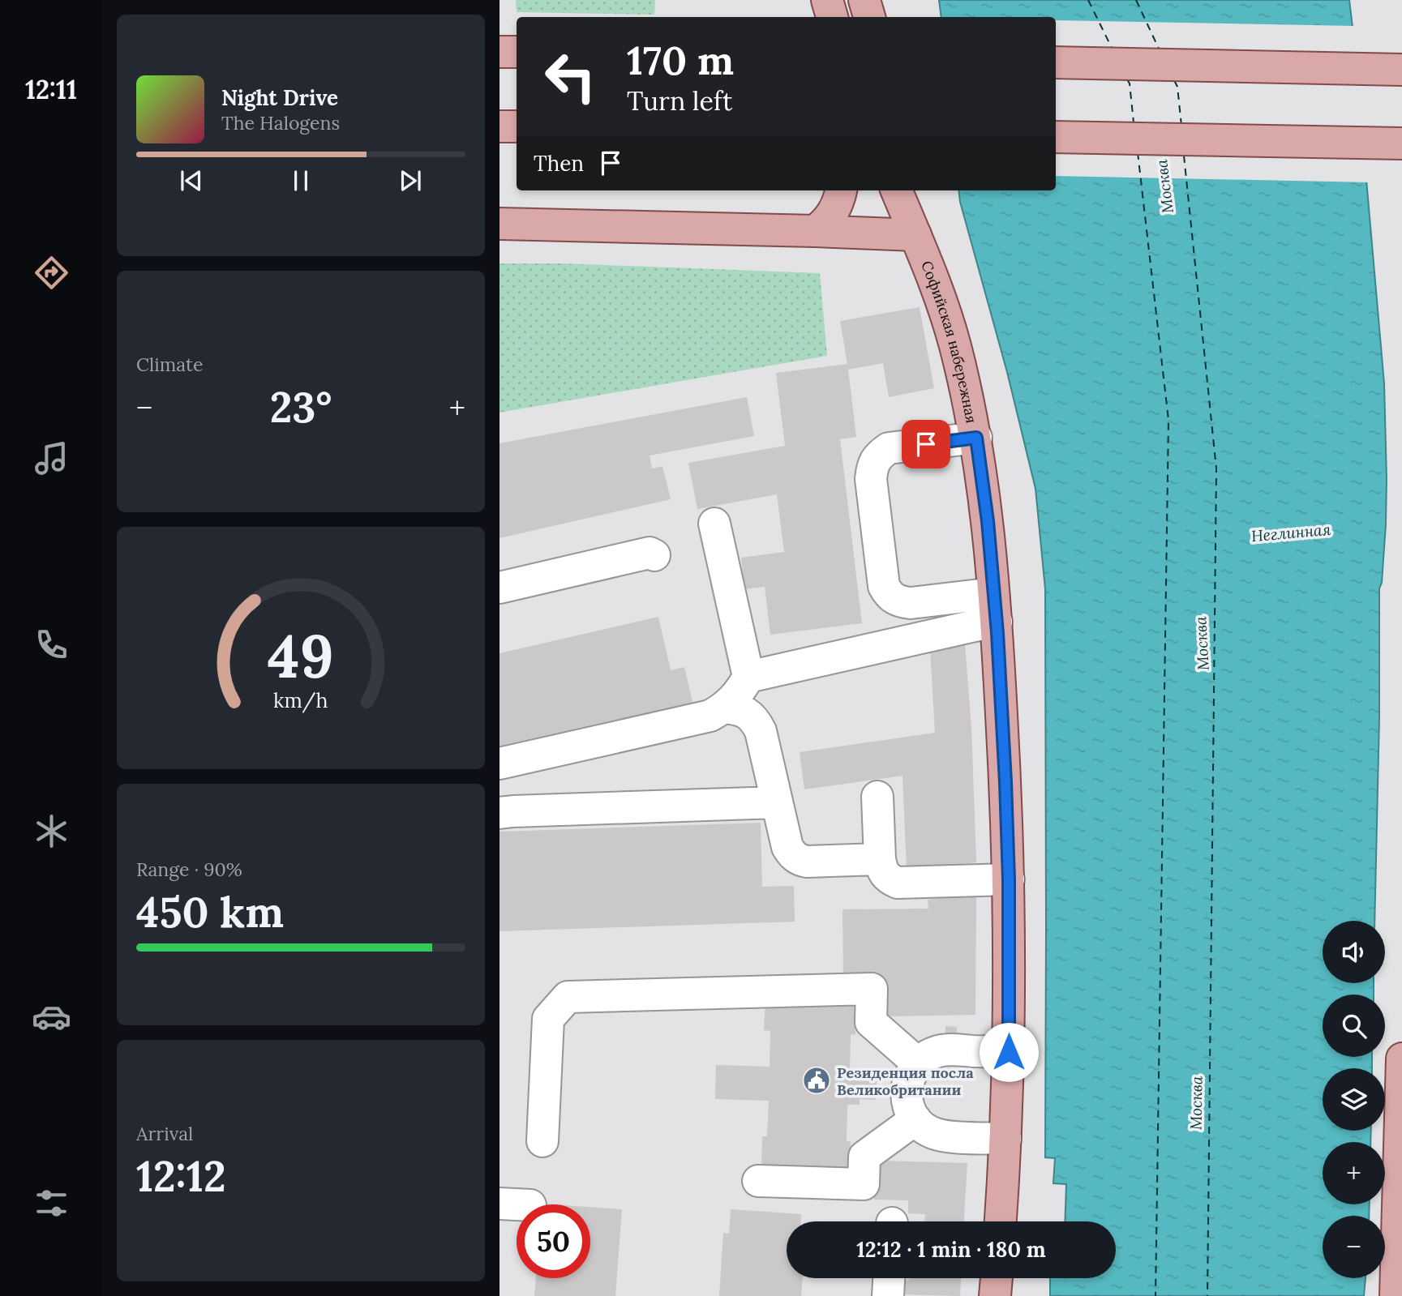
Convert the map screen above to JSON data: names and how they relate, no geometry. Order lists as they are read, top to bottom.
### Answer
{
  "streets": {
    "main road": ["Софийская набережная"]
  },
  "water": ["Москва", "Неглинная"],
  "places": {
    "public building": ["Резиденция посла Великобритании"]
  },
  "page": {
    "tabs": "12:11",
    "turn": ["170 m", "Turn left"],
    "song": ["Night Drive", "The Halogens"],
    "then": "Then",
    "tile": [
      "Climate",
      ["Range · 90%", "450 km"],
      ["Arrival", "12:12"]
    ],
    "heat": ["−", "23°", "+"],
    "map_buttons": ["+", "−"],
    "limit": "50",
    "trip": "12:12 · 1 min · 180 m",
    "gauge": ["49", "km/h"]
  }
}
